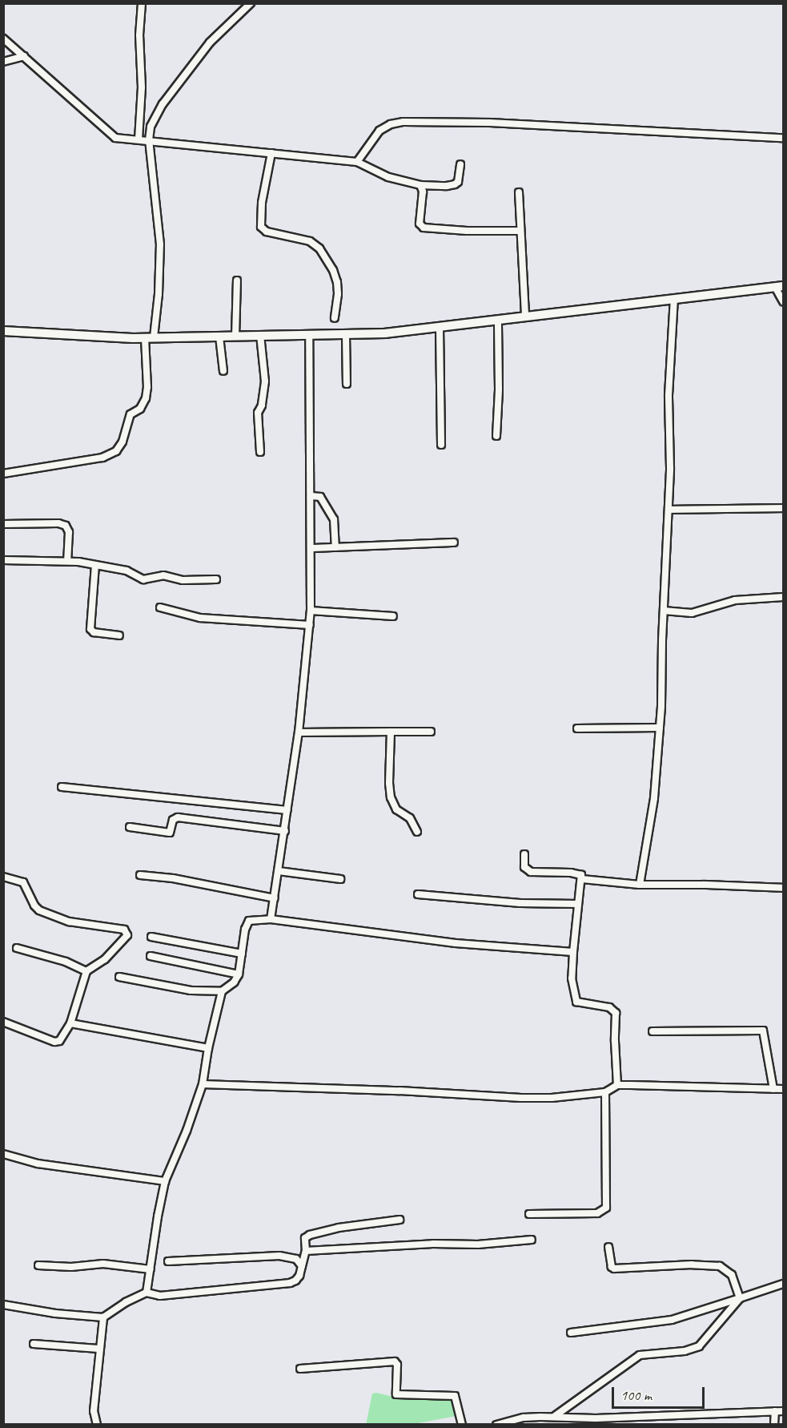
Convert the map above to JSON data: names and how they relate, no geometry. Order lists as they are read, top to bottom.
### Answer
{
  "scale_bar": "100 m"
}
